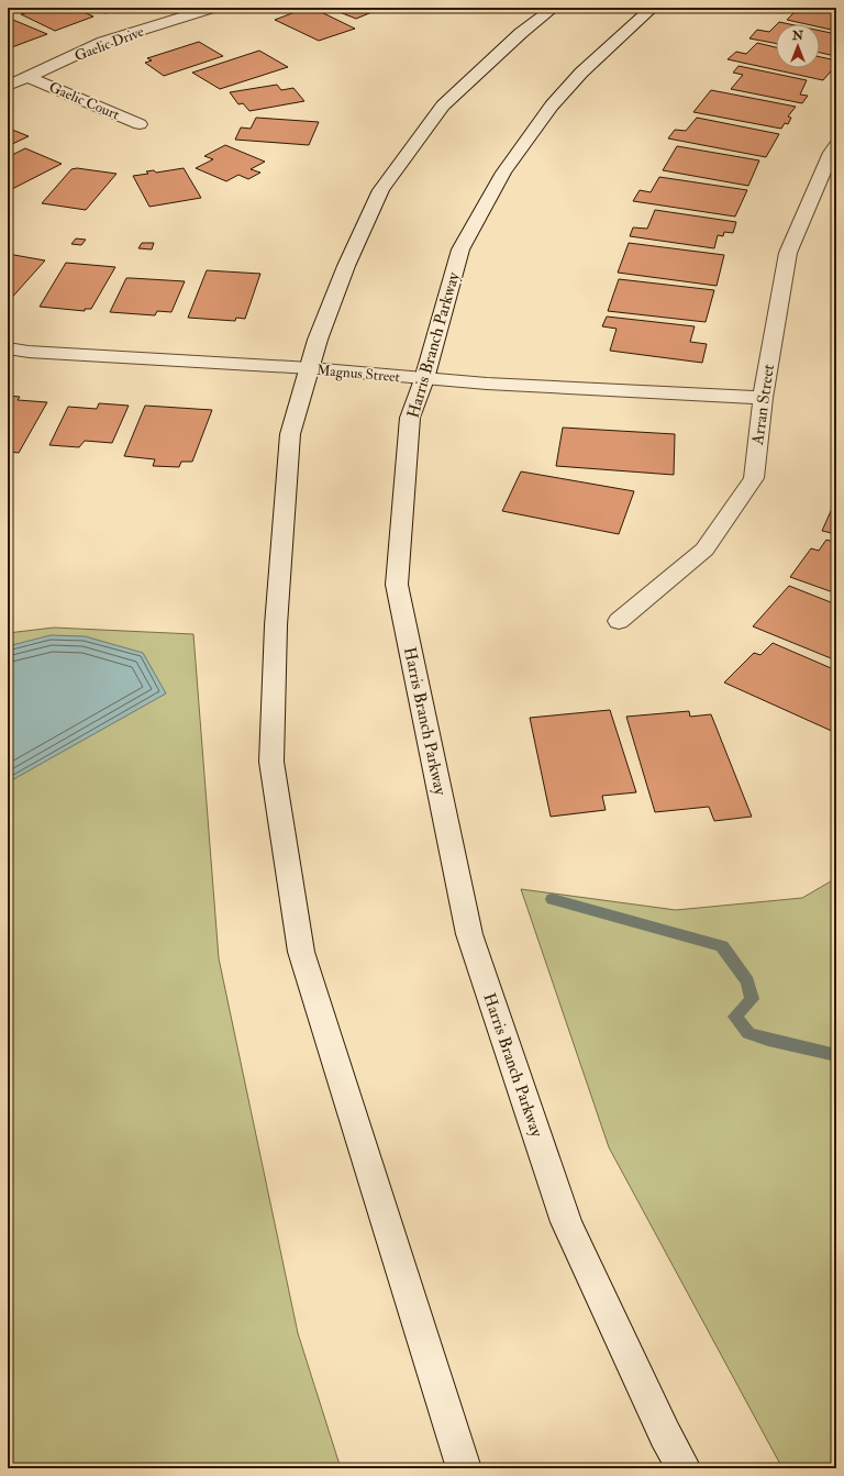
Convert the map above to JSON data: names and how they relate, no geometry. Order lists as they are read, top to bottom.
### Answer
{
  "streets": {
    "main road": [
      "Gaelic Drive",
      "Gaelic Court",
      "Harris Branch Parkway",
      "Magnus Street",
      "Arran Street"
    ]
  },
  "crossings": [
    ["Gaelic Drive", "Gaelic Court"],
    ["Harris Branch Parkway", "Magnus Street"],
    ["Magnus Street", "Arran Street"]
  ],
  "north": "top"
}
